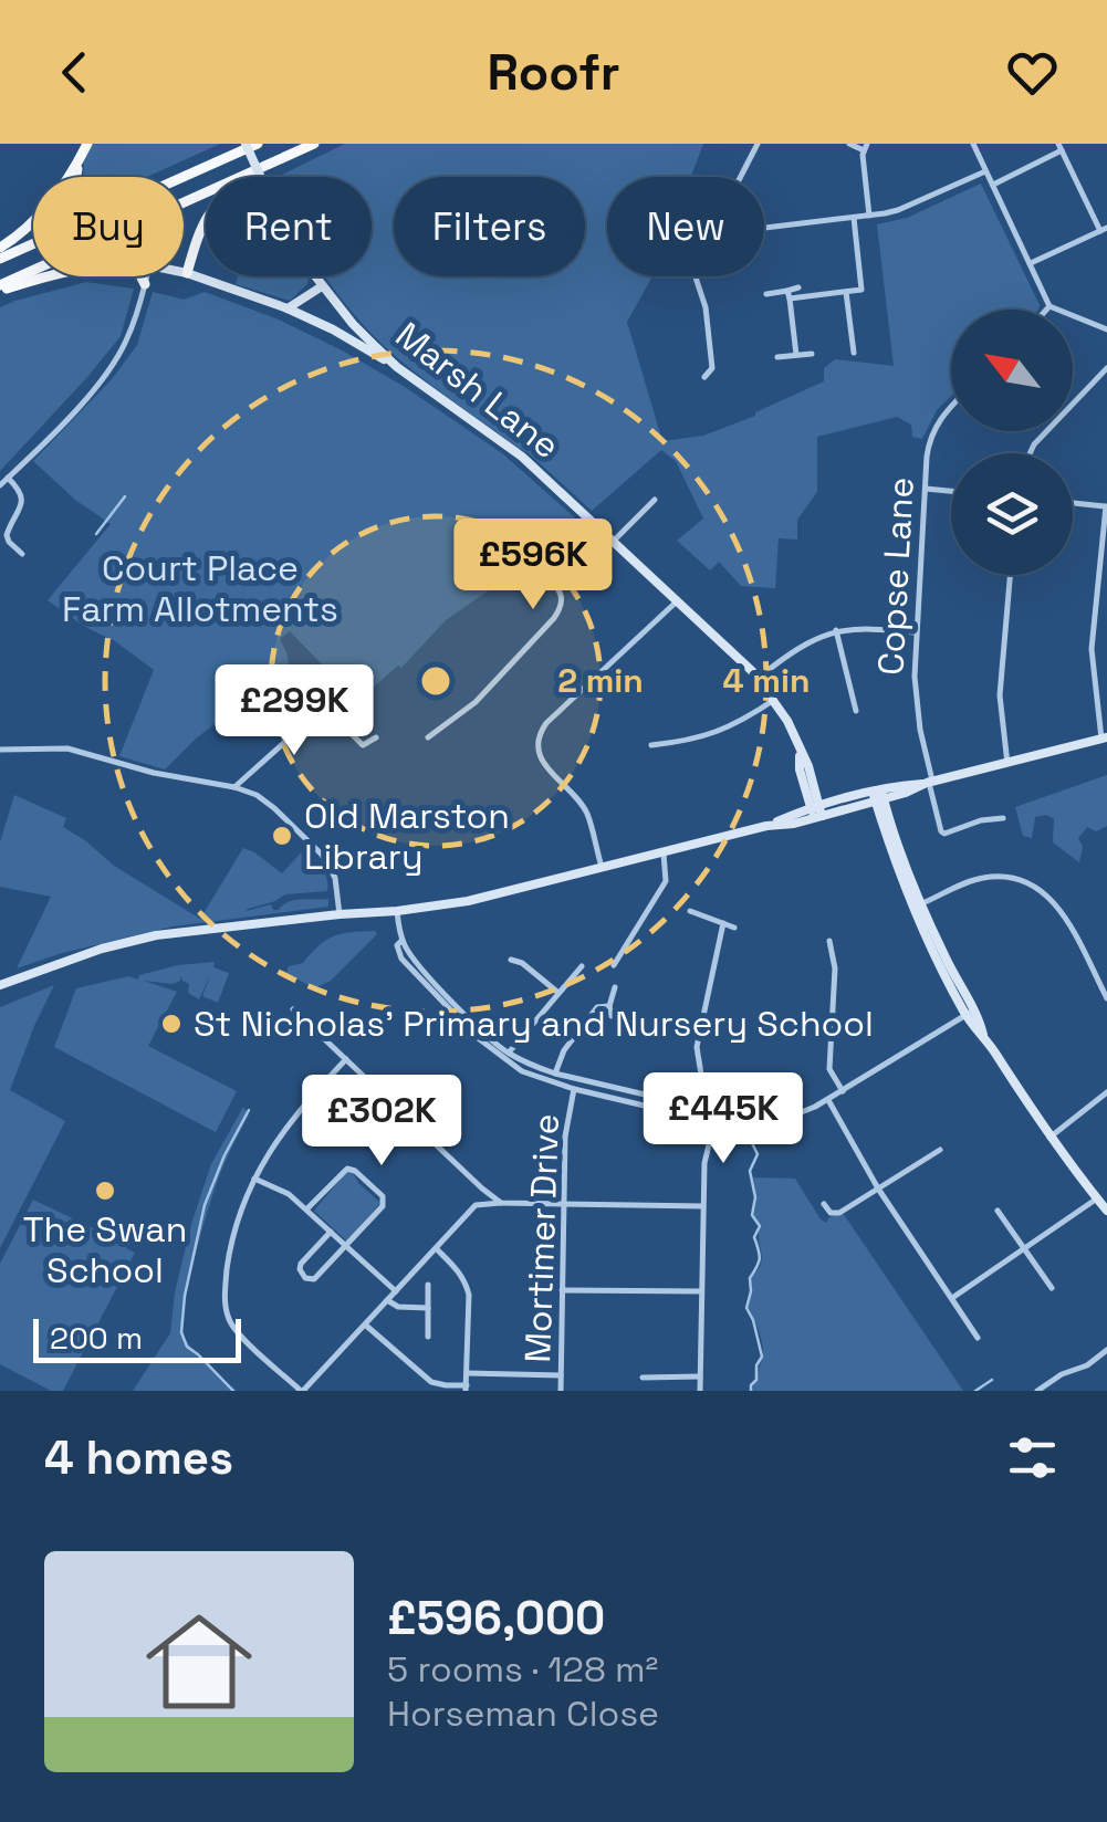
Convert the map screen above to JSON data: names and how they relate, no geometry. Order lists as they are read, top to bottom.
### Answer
{
  "streets": {
    "main road": ["Marsh Lane"],
    "street": ["Copse Lane", "Mortimer Drive"]
  },
  "parks": ["Court Place Farm Allotments"],
  "places": ["Old Marston Library", "St Nicholas' Primary and Nursery School", "The Swan School"],
  "scale_bar": "200 m",
  "north": "top left",
  "page": {
    "header": "Roofr",
    "chip": [
      "Buy",
      "Rent",
      "Filters",
      "New"
    ],
    "price": [
      "£596K",
      "£299K",
      "£445K",
      "£302K"
    ],
    "scale": "200 m",
    "heading": "4 homes",
    "list": [
      {
        "name": "£596,000",
        "note": "5 rooms · 128 m² · Horseman Close"
      }
    ]
  },
  "rings": ["2 min", "4 min"]
}
